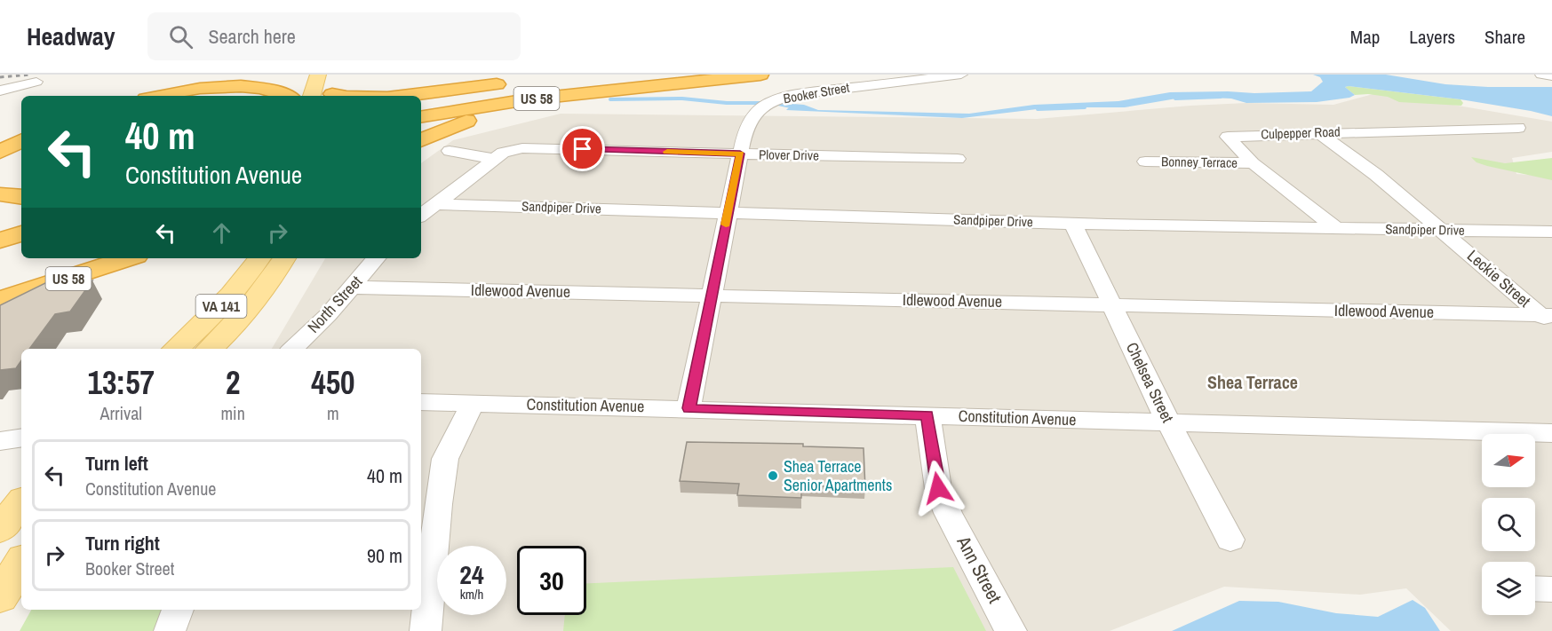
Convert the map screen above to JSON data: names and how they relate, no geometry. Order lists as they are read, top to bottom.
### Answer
{
  "streets": {
    "highway": ["US 58"],
    "main road": ["VA 141"],
    "street": [
      "Booker Street",
      "Culpepper Road",
      "Plover Drive",
      "Bonney Terrace",
      "Sandpiper Drive",
      "Leckie Street",
      "Idlewood Avenue",
      "North Street",
      "Chelsea Street",
      "Constitution Avenue",
      "Ann Street"
    ]
  },
  "crossings": [
    ["Booker Street", "Plover Drive"],
    ["Booker Street", "Sandpiper Drive"],
    ["Booker Street", "Idlewood Avenue"],
    ["Booker Street", "Constitution Avenue"],
    ["Culpepper Road", "Bonney Terrace"],
    ["Culpepper Road", "Sandpiper Drive"],
    ["Culpepper Road", "Leckie Street"],
    ["Sandpiper Drive", "Leckie Street"],
    ["Sandpiper Drive", "Chelsea Street"],
    ["Leckie Street", "Idlewood Avenue"],
    ["Idlewood Avenue", "North Street"],
    ["Idlewood Avenue", "Chelsea Street"],
    ["Chelsea Street", "Constitution Avenue"],
    ["Constitution Avenue", "Ann Street"]
  ],
  "districts": ["Shea Terrace"],
  "places": ["Shea Terrace Senior Apartments"],
  "north": "right",
  "page": {
    "header": "Headway",
    "search": "Search here",
    "nav": ["Map", "Layers", "Share"],
    "turn": ["40 m", "Constitution Avenue"],
    "eta": [
      "13:57",
      "Arrival",
      "2",
      "min",
      "450",
      "m"
    ],
    "list": [
      {
        "name": "Turn left",
        "note": "Constitution Avenue",
        "value": "40 m"
      },
      {
        "name": "Turn right",
        "note": "Booker Street",
        "value": "90 m"
      }
    ],
    "speed": "24 km/h",
    "limit": "30"
  }
}
